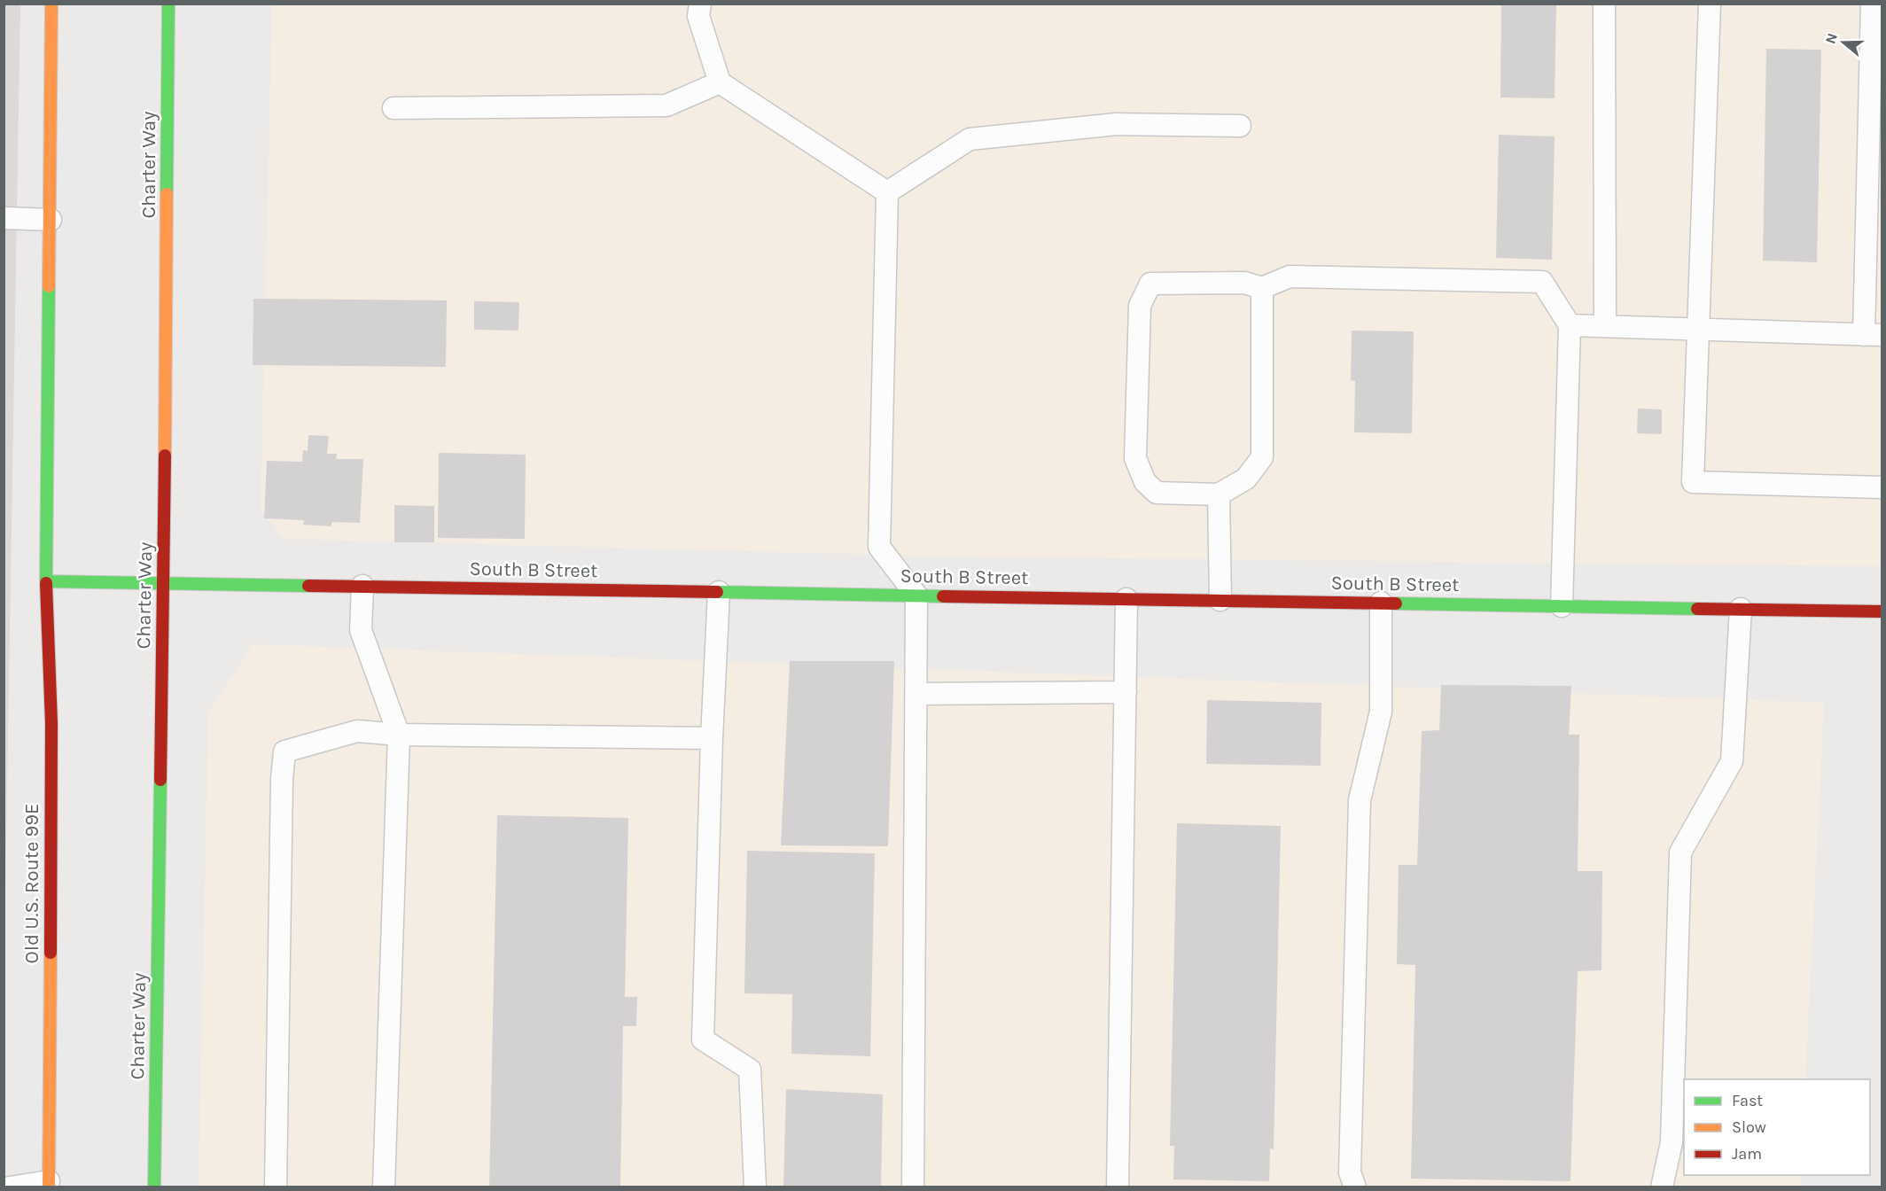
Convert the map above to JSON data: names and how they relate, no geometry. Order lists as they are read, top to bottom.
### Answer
{
  "streets": {
    "main road": ["Charter Way", "South B Street", "Old U.S. Route 99E"]
  },
  "crossings": [
    ["Charter Way", "South B Street"],
    ["South B Street", "Old U.S. Route 99E"]
  ],
  "legend": ["Fast", "Slow", "Jam"],
  "north": "left"
}
